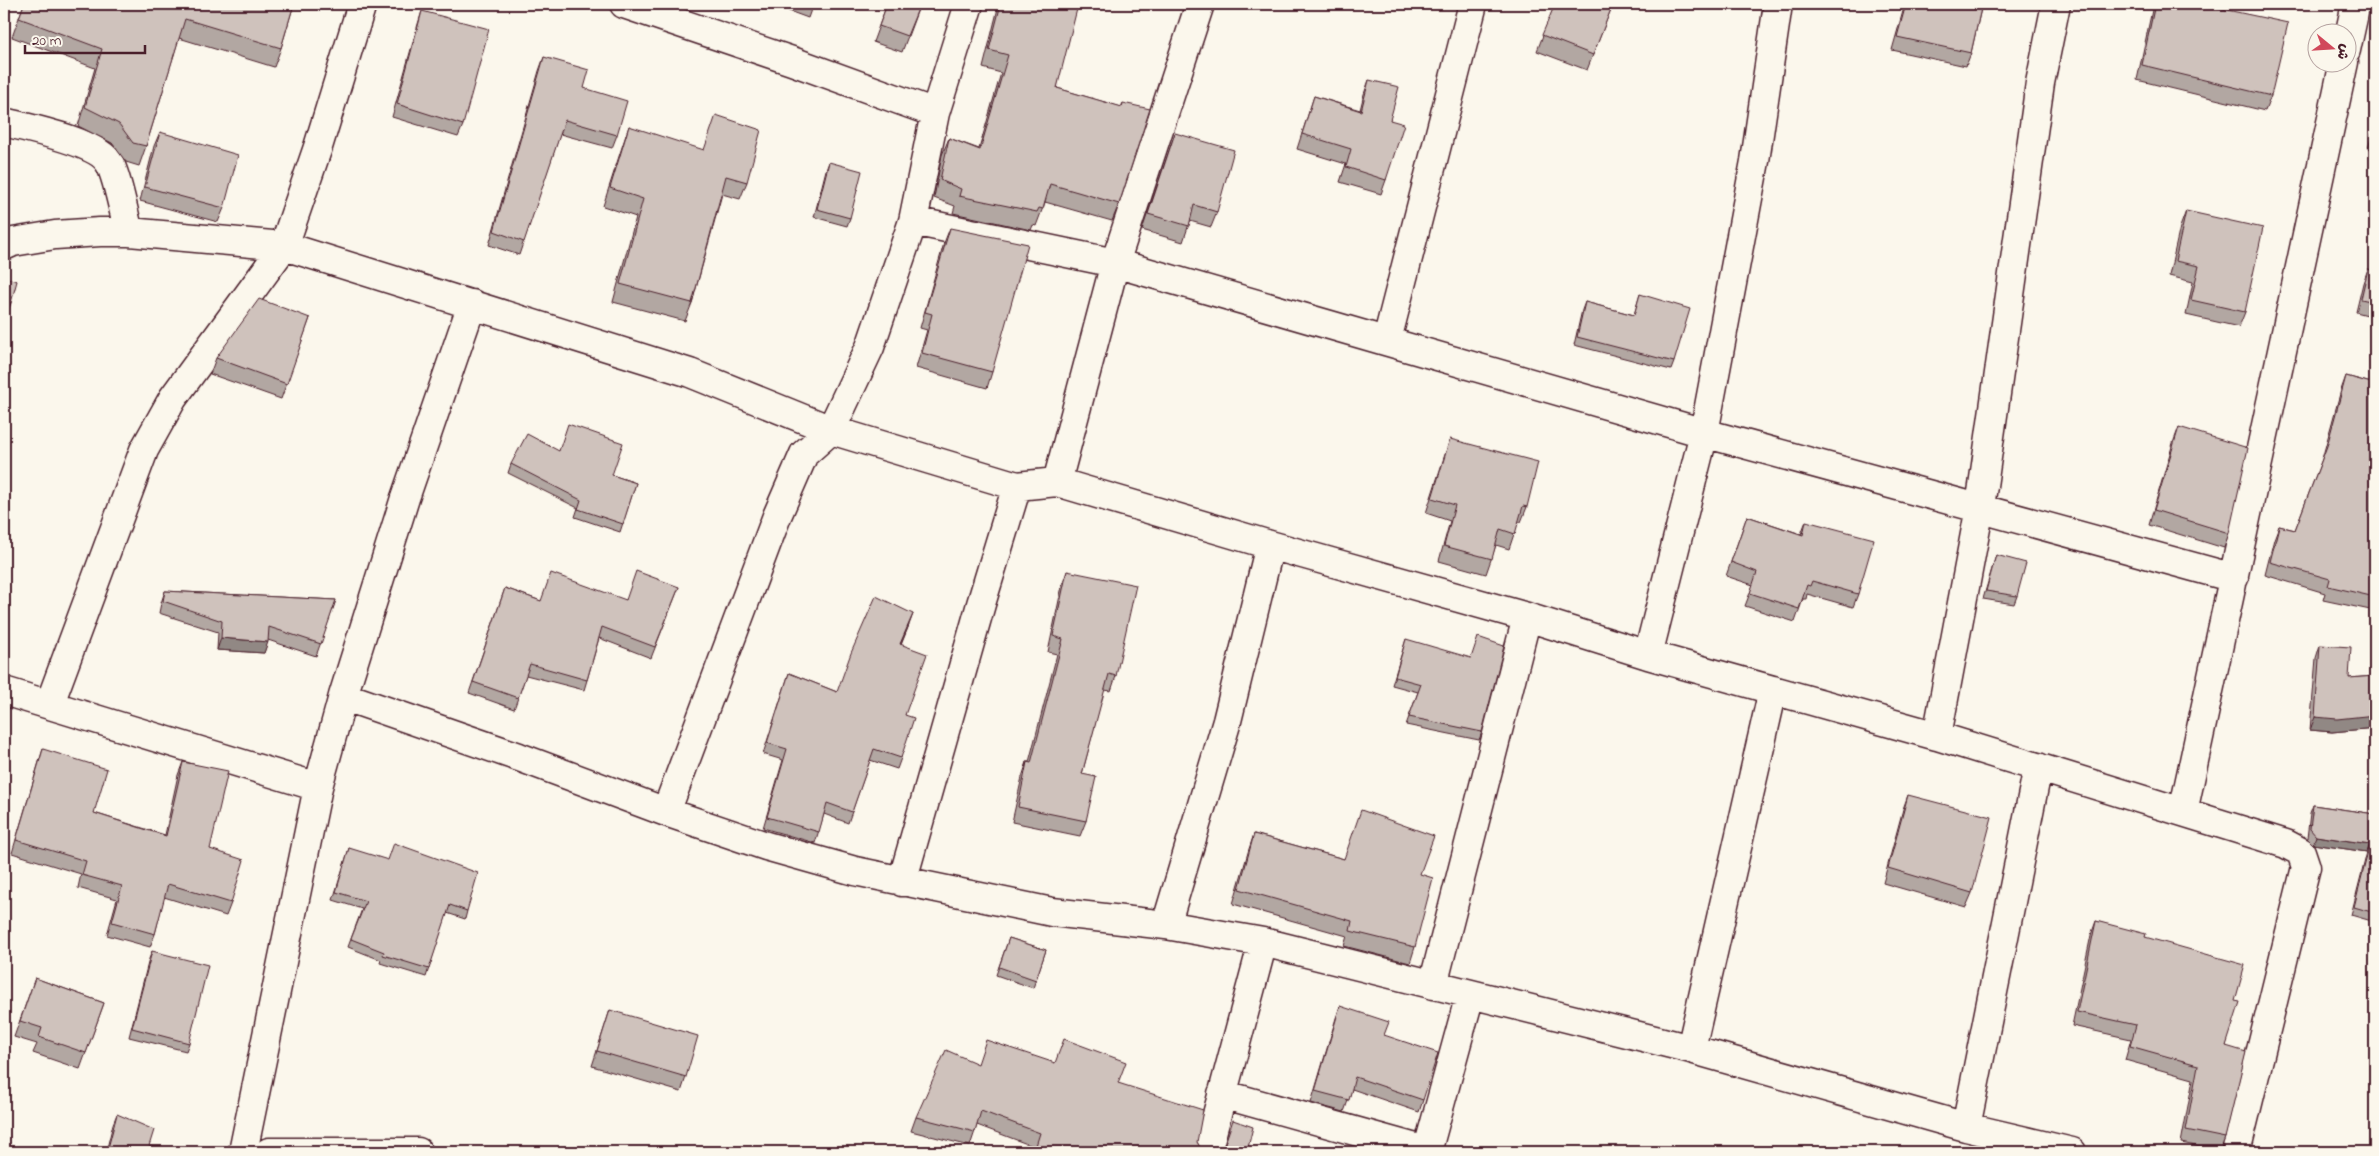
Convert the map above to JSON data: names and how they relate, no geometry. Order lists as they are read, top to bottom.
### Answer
{
  "scale_bar": "20 m",
  "north": "right"
}
